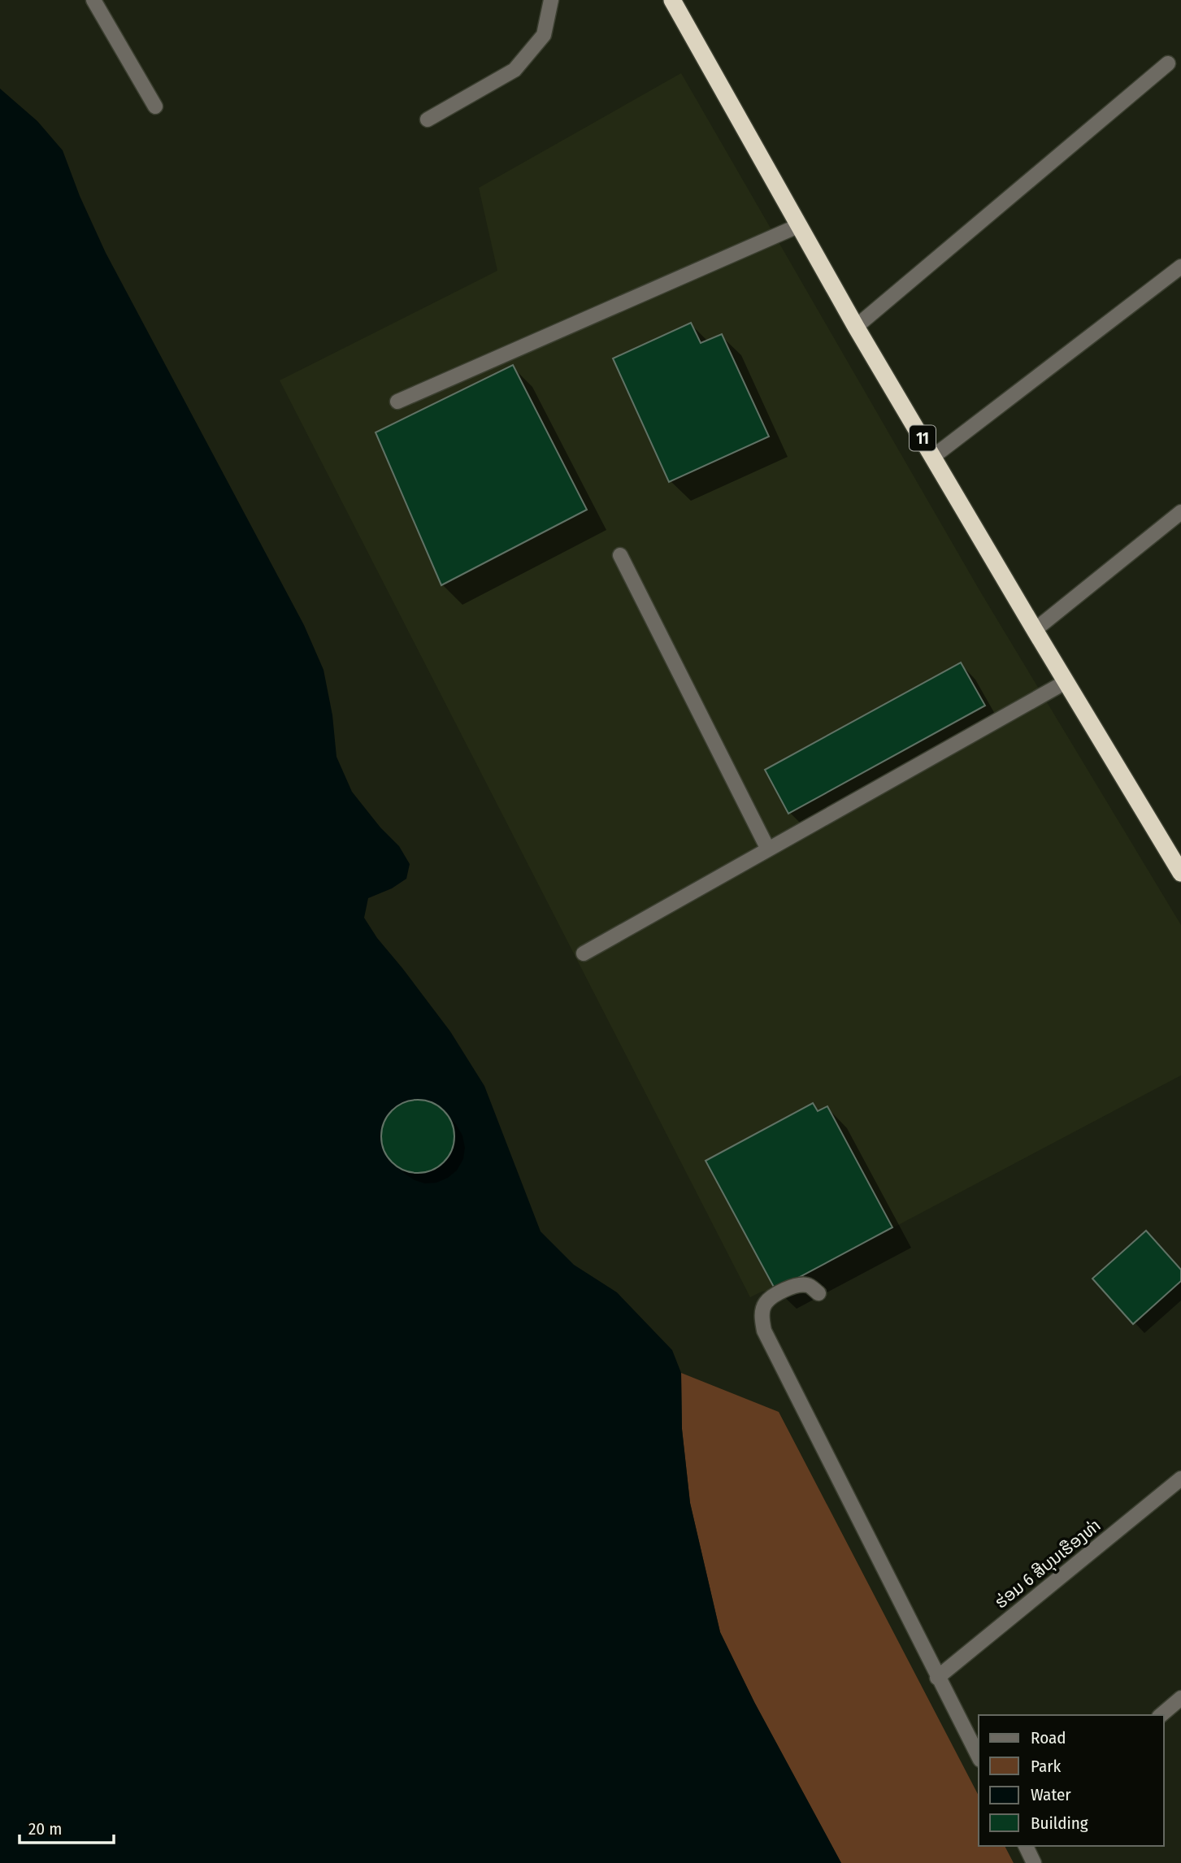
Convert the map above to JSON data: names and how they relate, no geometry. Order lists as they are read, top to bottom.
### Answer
{
  "streets": {
    "highway": ["11"],
    "street": ["ຮ່ອມ 6 ສີບຸນເຮືອງທ່າ"]
  },
  "legend": [
    "Road",
    "Park",
    "Water",
    "Building"
  ],
  "scale_bar": "20 m"
}
